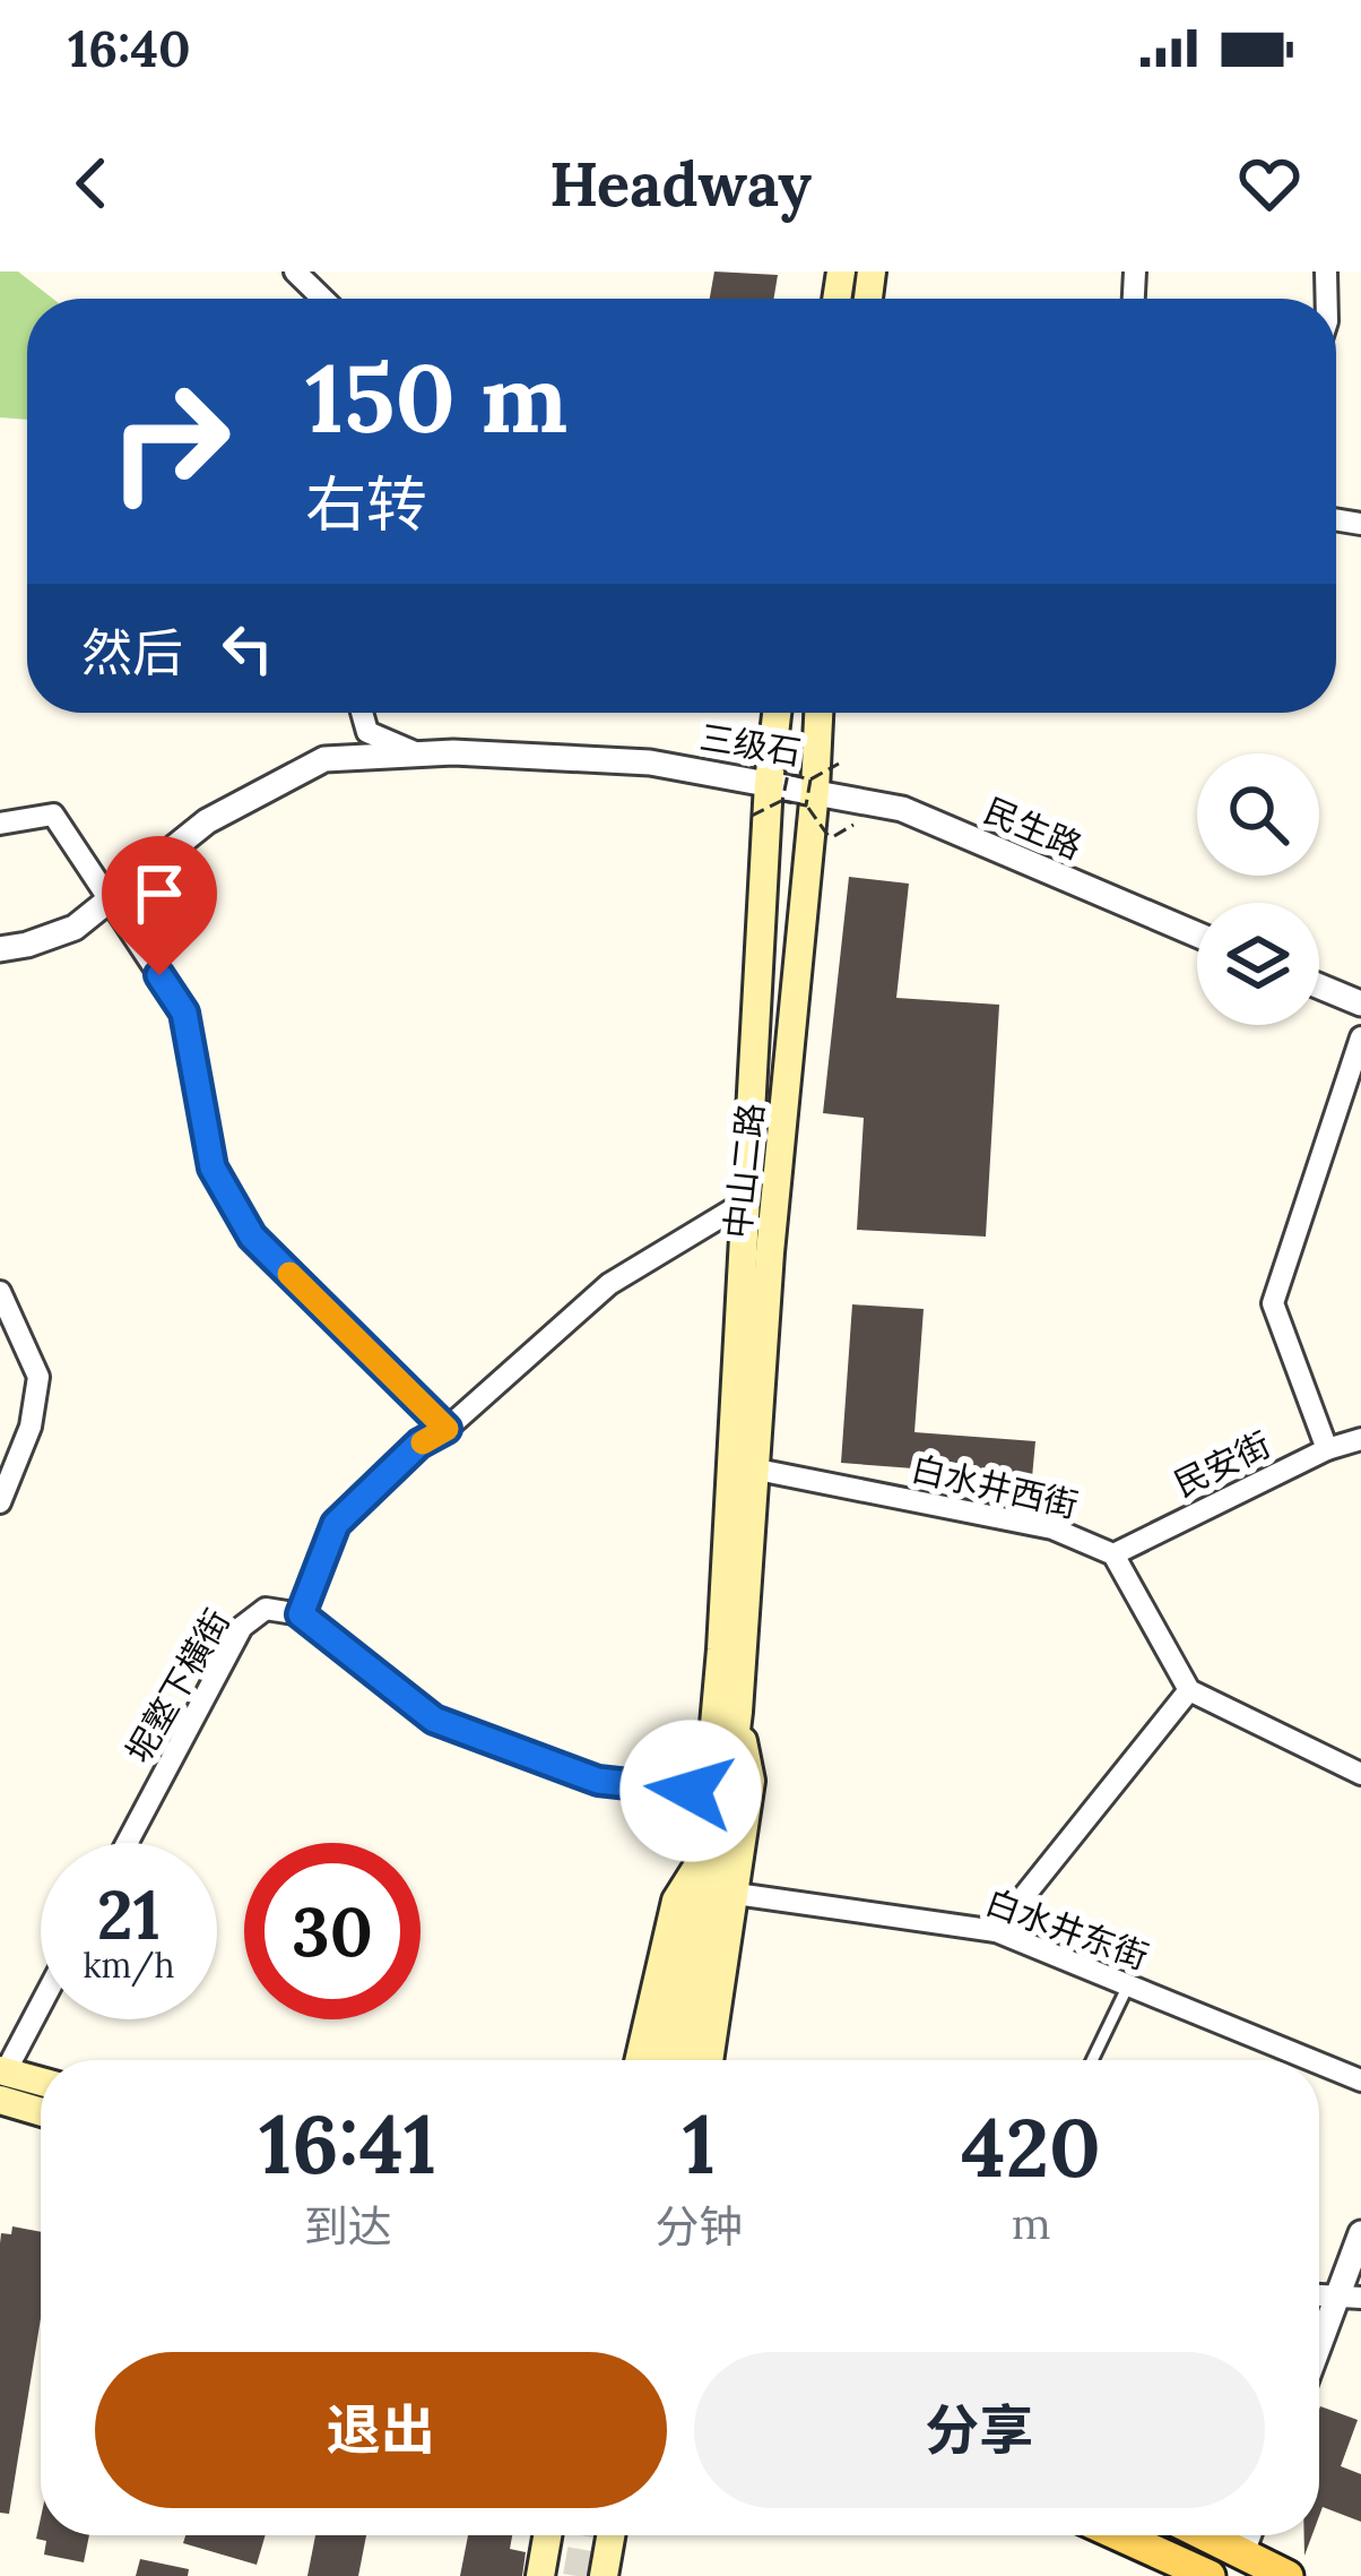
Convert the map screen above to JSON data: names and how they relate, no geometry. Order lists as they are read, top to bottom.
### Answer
{
  "streets": {
    "main road": ["中山二路"],
    "street": [
      "三级石",
      "民生路",
      "民安街",
      "白水井西街",
      "坭墪下橫街",
      "白水井东街"
    ]
  },
  "crossings": [
    ["三级石", "民生路"],
    ["三级石", "中山二路"],
    ["民生路", "中山二路"],
    ["中山二路", "白水井西街"],
    ["民安街", "白水井西街"]
  ],
  "page": {
    "status": "16:40",
    "header": "Headway",
    "turn": ["150 m", "右转"],
    "then": "然后",
    "speed": "21 km/h",
    "limit": "30",
    "eta": [
      "16:41",
      "到达",
      "1",
      "分钟",
      "420",
      "m"
    ],
    "buttons": ["退出", "分享"]
  }
}
